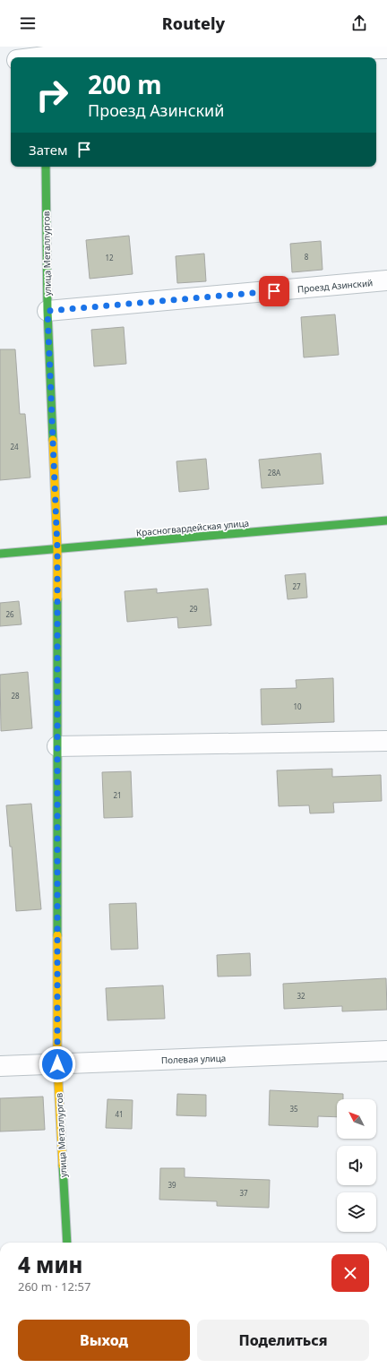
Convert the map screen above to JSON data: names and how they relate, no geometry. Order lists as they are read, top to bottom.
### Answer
{
  "streets": {
    "street": [
      "улица Металлургов",
      "Проезд Азинский",
      "Красногвардейская улица",
      "Полевая улица"
    ]
  },
  "crossings": [
    ["улица Металлургов", "Проезд Азинский"],
    ["улица Металлургов", "Красногвардейская улица"],
    ["улица Металлургов", "Полевая улица"]
  ],
  "house_numbers": [
    "8",
    "12",
    "24",
    "28А",
    "27",
    "29",
    "26",
    "28",
    "10",
    "21",
    "32",
    "35",
    "41",
    "39",
    "37"
  ],
  "north": "top left",
  "page": {
    "header": "Routely",
    "turn": ["200 m", "Проезд Азинский"],
    "then": "Затем",
    "heading": ["4 мин", "260 m · 12:57"],
    "buttons": ["Выход", "Поделиться"]
  }
}
